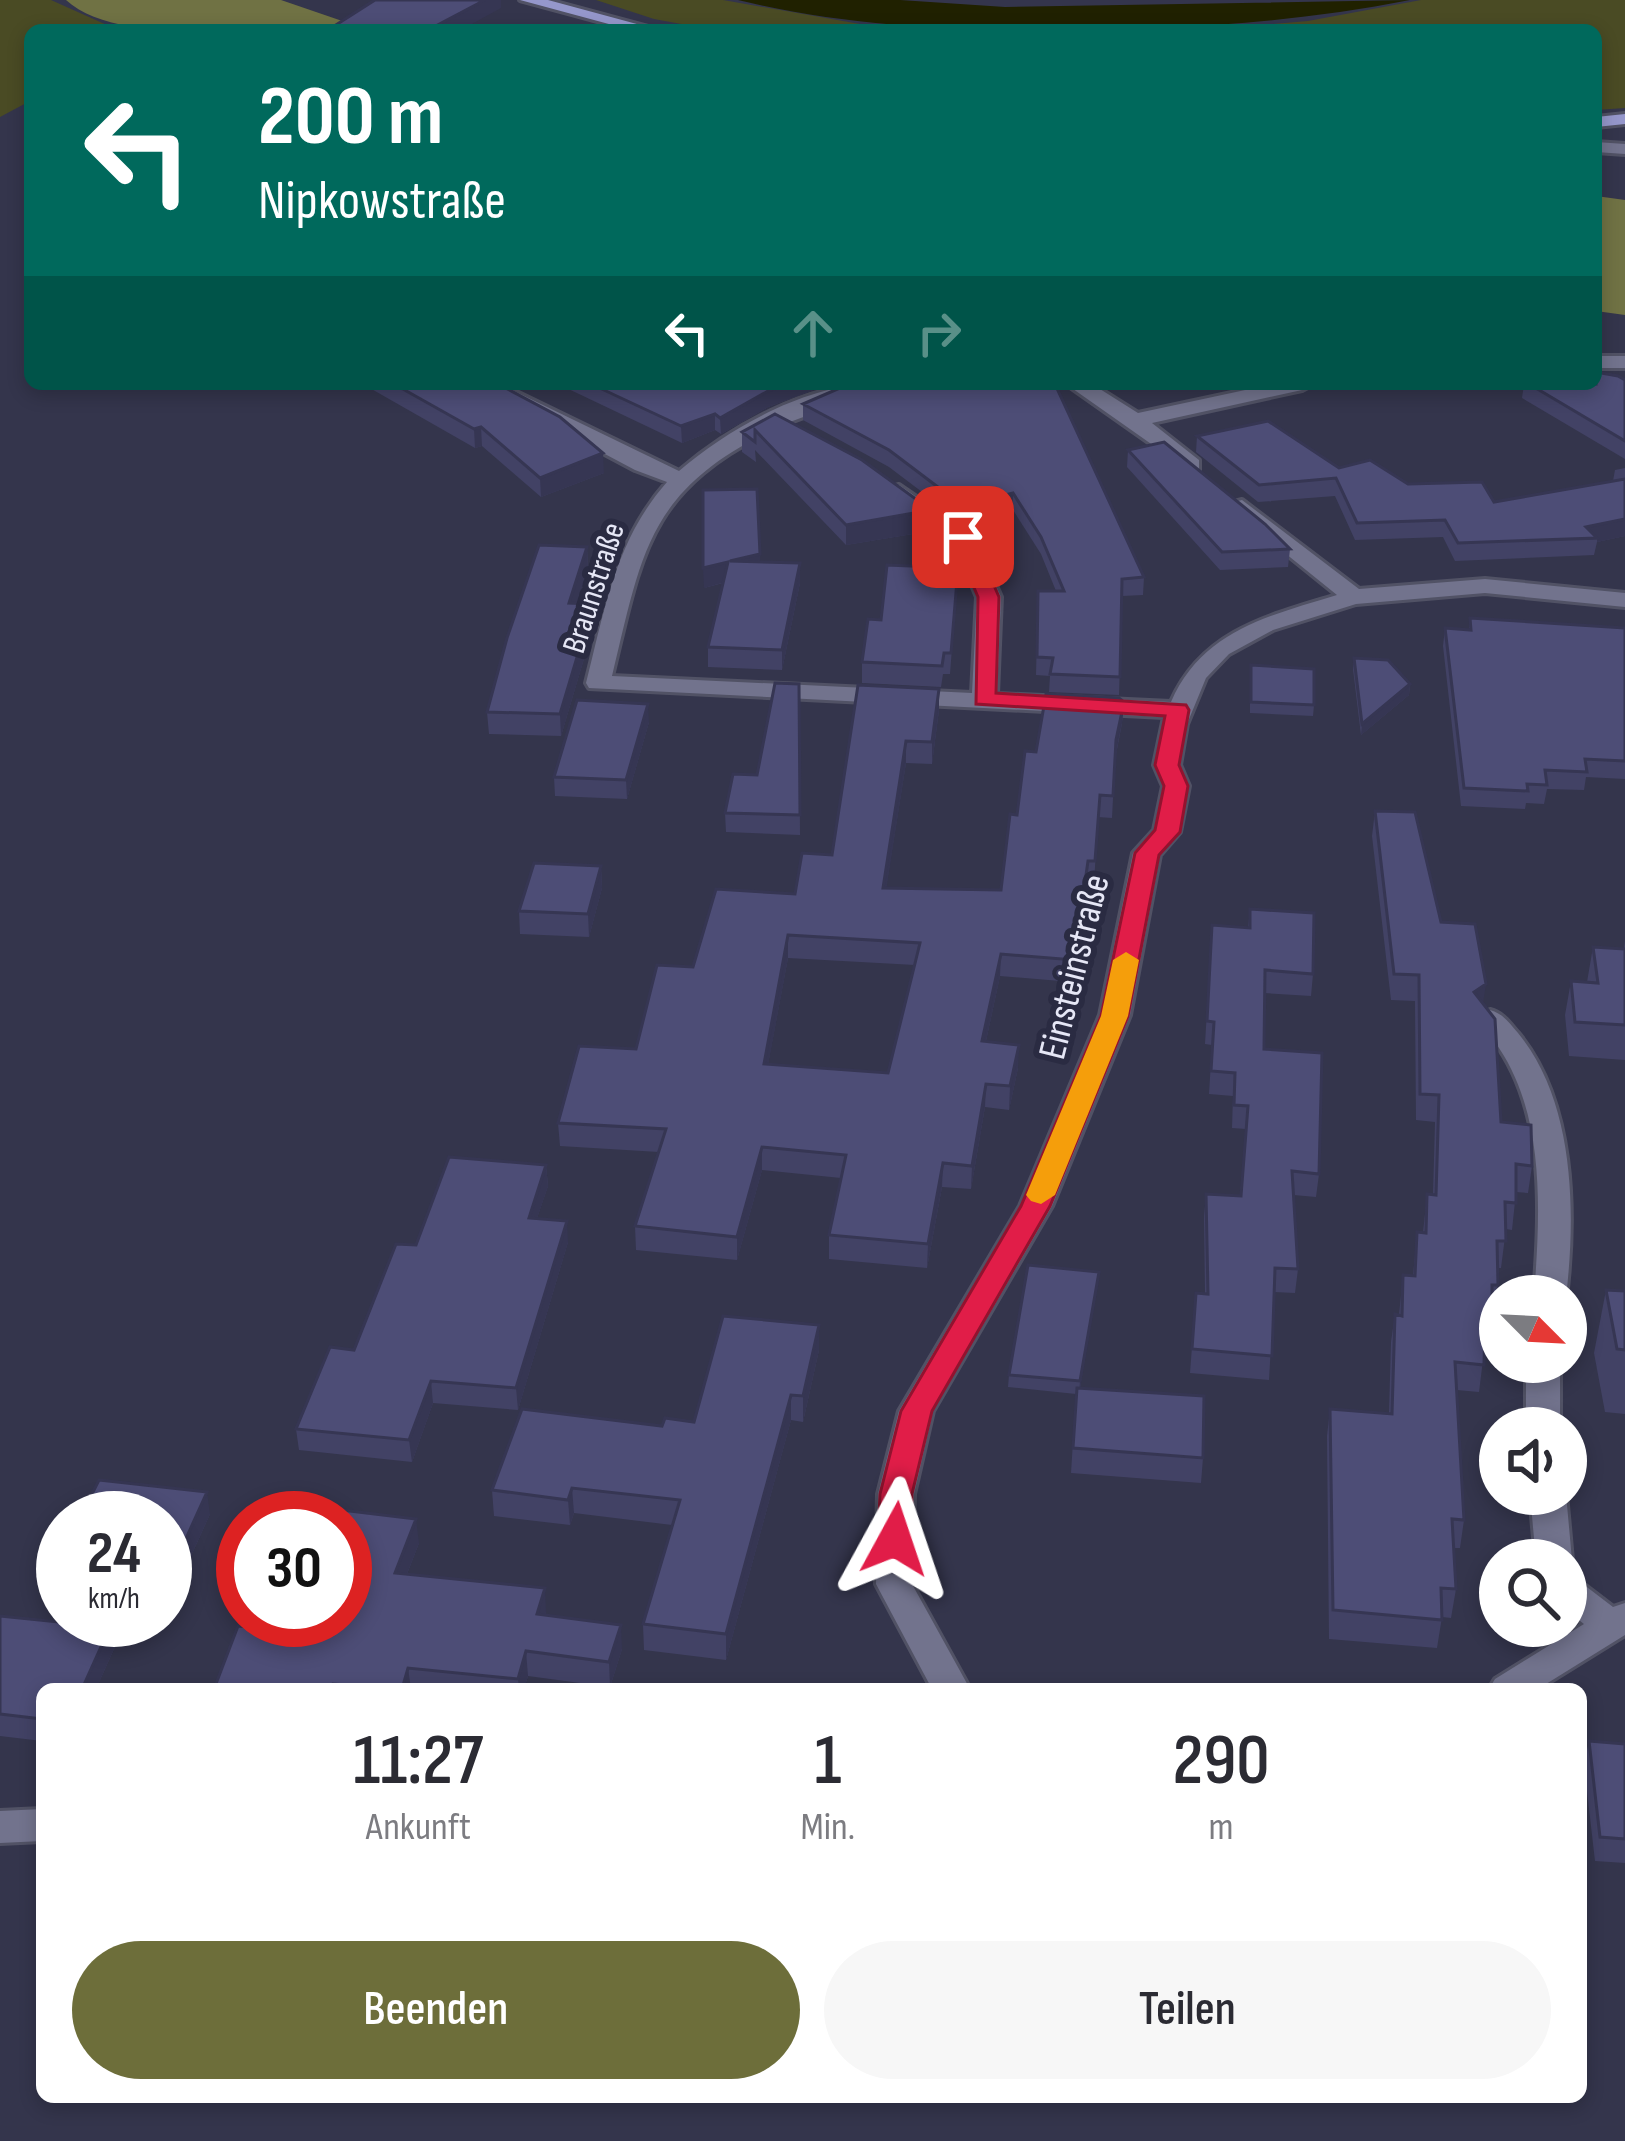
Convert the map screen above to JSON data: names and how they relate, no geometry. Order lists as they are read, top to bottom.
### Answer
{
  "streets": {
    "street": ["Braunstraße", "Einsteinstraße"]
  },
  "north": "bottom right",
  "page": {
    "turn": ["200 m", "Nipkowstraße"],
    "speed": "24 km/h",
    "limit": "30",
    "eta": [
      "11:27",
      "Ankunft",
      "1",
      "Min.",
      "290",
      "m"
    ],
    "buttons": ["Beenden", "Teilen"]
  }
}
